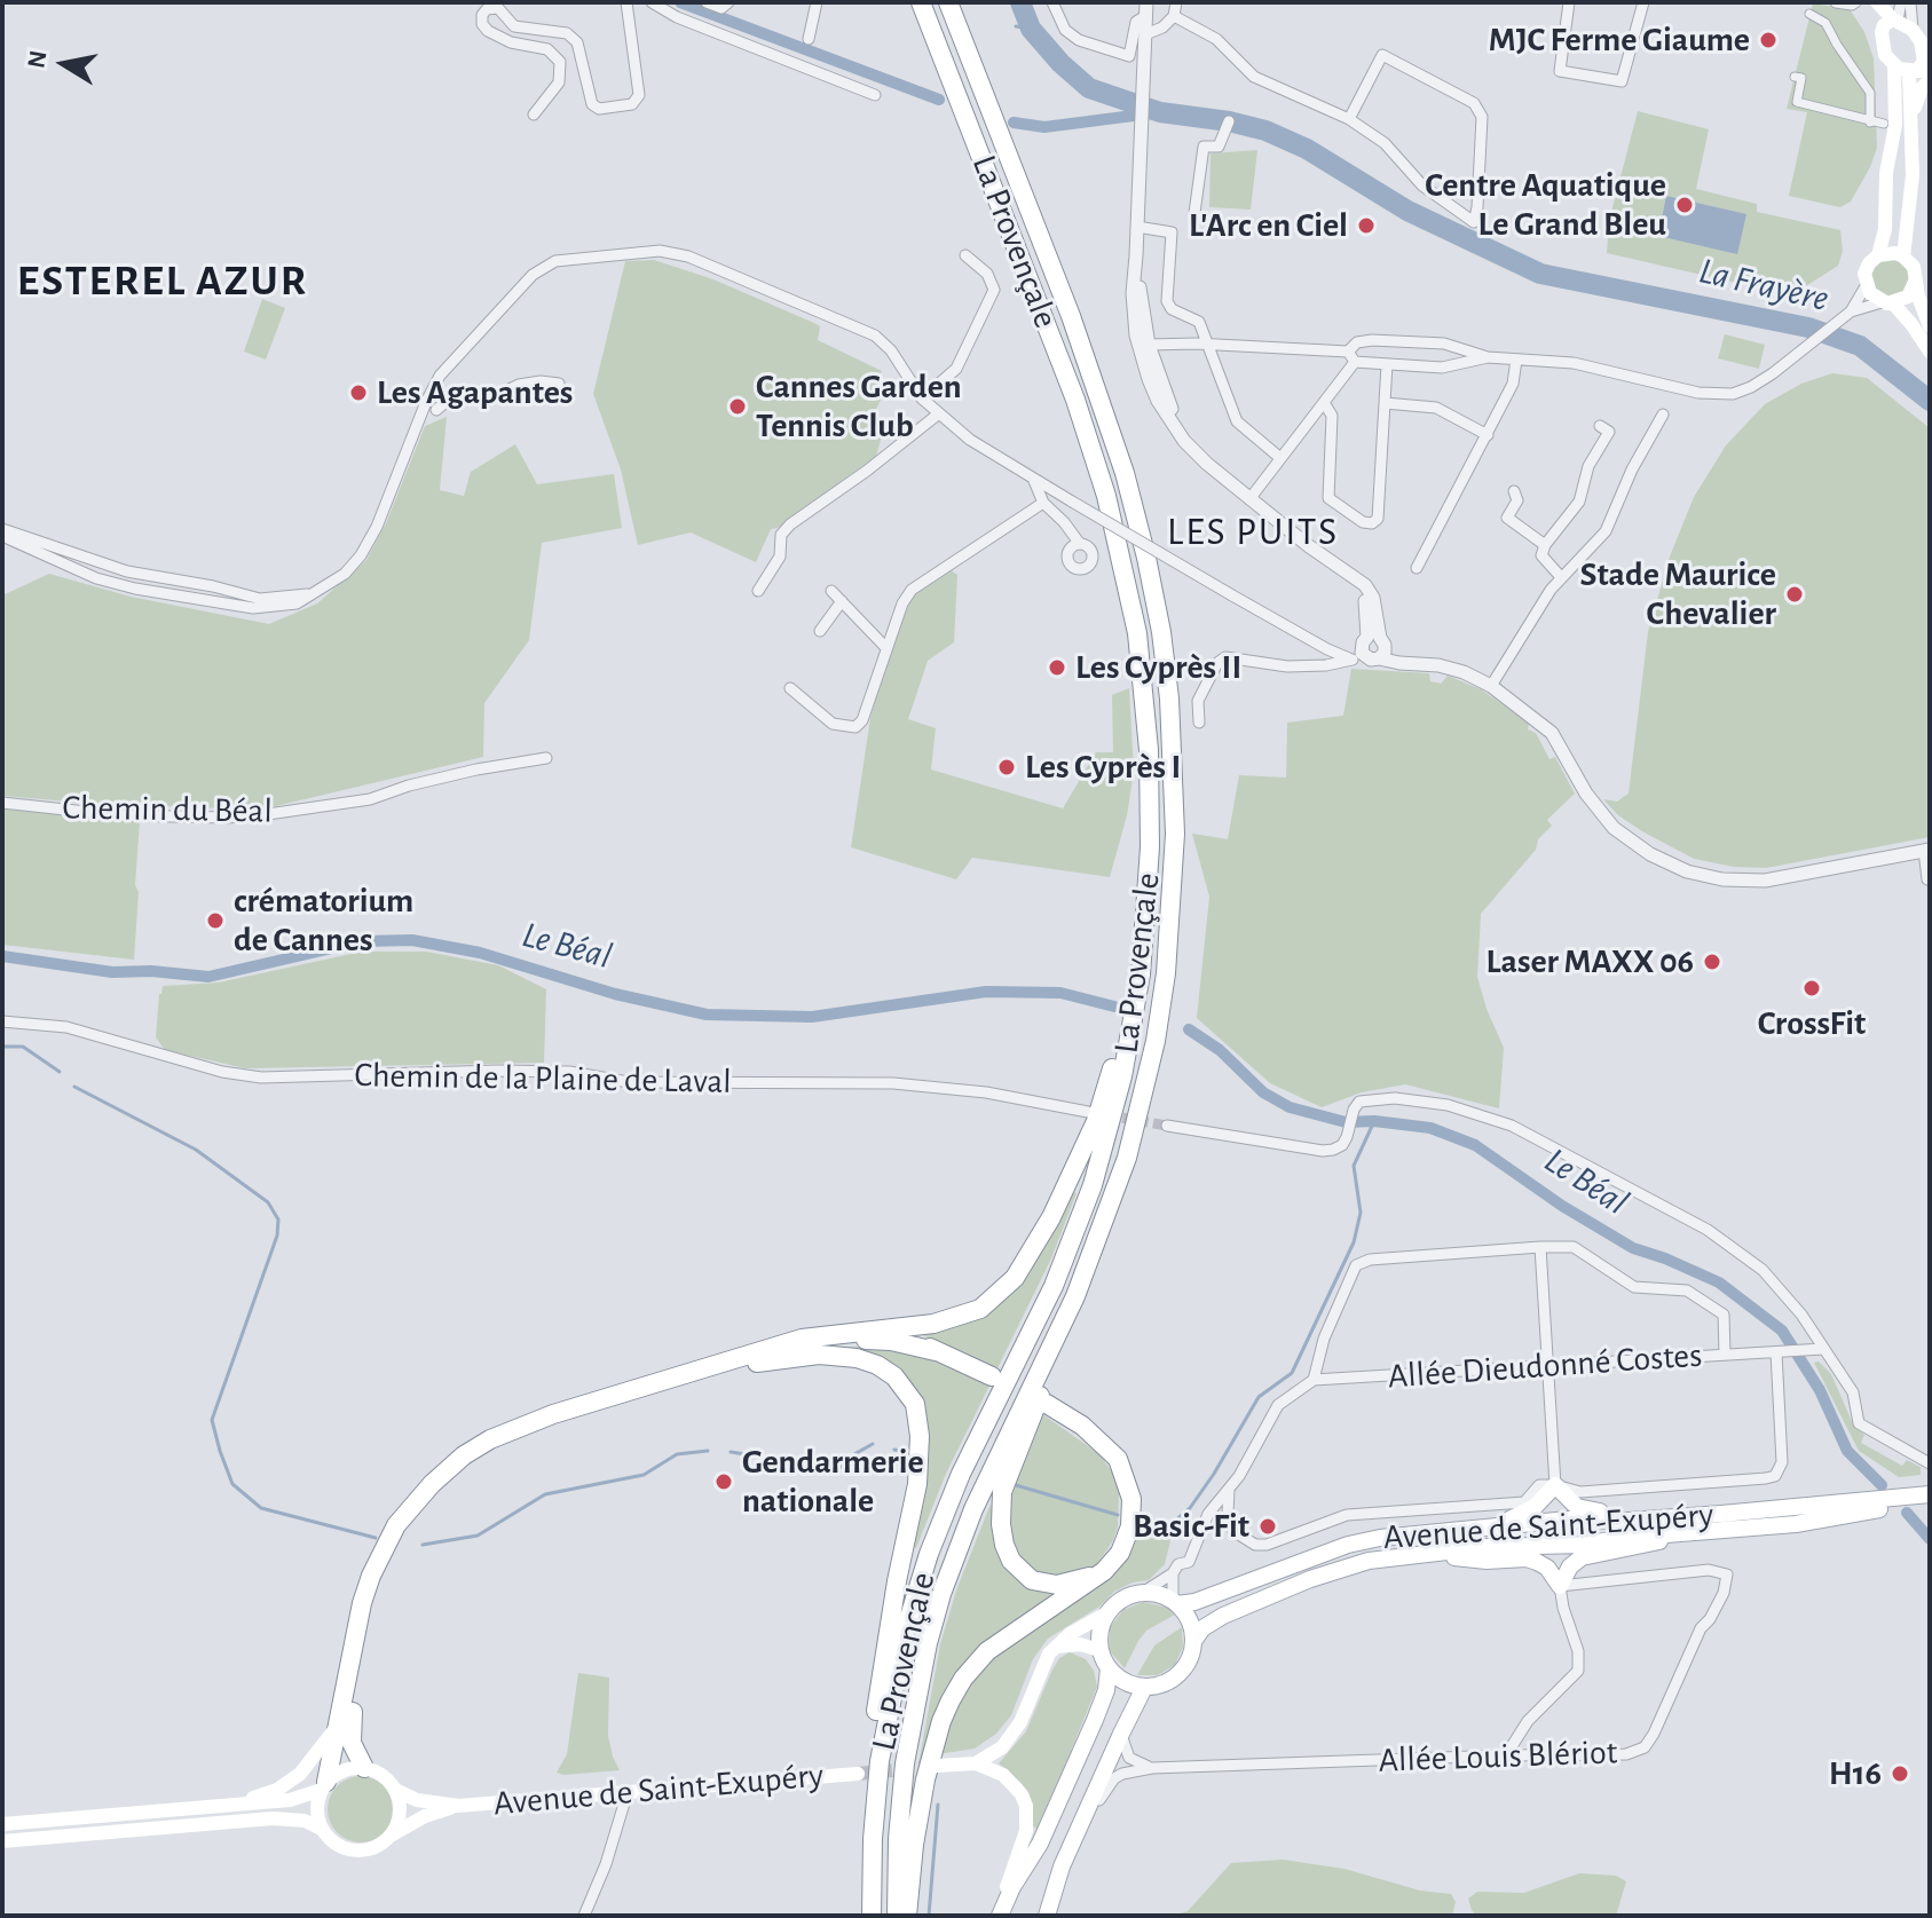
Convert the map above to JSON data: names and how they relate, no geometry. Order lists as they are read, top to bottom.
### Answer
{
  "streets": {
    "highway": ["La Provençale"],
    "main road": ["Avenue de Saint-Exupéry"],
    "street": [
      "Chemin du Béal",
      "Chemin de la Plaine de Laval",
      "Allée Dieudonné Costes",
      "Allée Louis Blériot"
    ]
  },
  "districts": ["ESTEREL AZUR", "LES PUITS"],
  "water": ["La Frayère", "Le Béal"],
  "places": [
    "MJC Ferme Giaume",
    "Centre Aquatique Le Grand Bleu",
    "L'Arc en Ciel",
    "Les Agapantes",
    "Cannes Garden Tennis Club",
    "Stade Maurice Chevalier",
    "Les Cyprès II",
    "Les Cyprès I",
    "crématorium de Cannes",
    "Laser MAXX 06",
    "CrossFit",
    "Gendarmerie nationale",
    "Basic-Fit",
    "H16"
  ],
  "north": "left"
}
